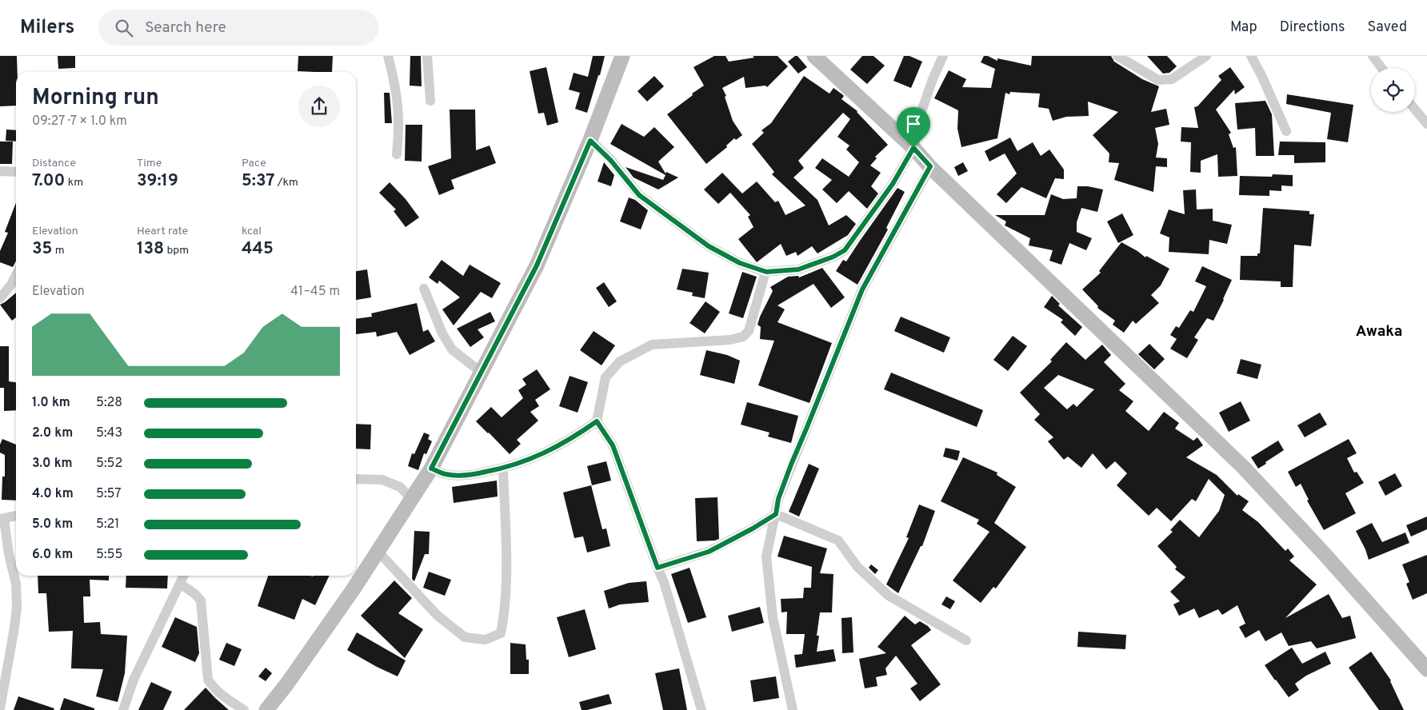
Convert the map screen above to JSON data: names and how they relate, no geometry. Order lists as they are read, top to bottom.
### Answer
{
  "districts": ["Awaka"],
  "page": {
    "header": "Milers",
    "search": "Search here",
    "nav": ["Map", "Directions", "Saved"],
    "heading": ["Morning run", "09:27 · 7 × 1.0 km"],
    "stats": [
      ["Distance", "7.00 km"],
      ["Time", "39:19"],
      ["Pace", "5:37 /km"],
      ["Elevation", "35 m"],
      ["Heart rate", "138 bpm"],
      ["kcal", "445"]
    ],
    "chart": ["Elevation", "41–45 m"],
    "list": [
      {
        "name": "1.0 km",
        "note": "5:28"
      },
      {
        "name": "2.0 km",
        "note": "5:43"
      },
      {
        "name": "3.0 km",
        "note": "5:52"
      },
      {
        "name": "4.0 km",
        "note": "5:57"
      },
      {
        "name": "5.0 km",
        "note": "5:21"
      },
      {
        "name": "6.0 km",
        "note": "5:55"
      }
    ]
  }
}
